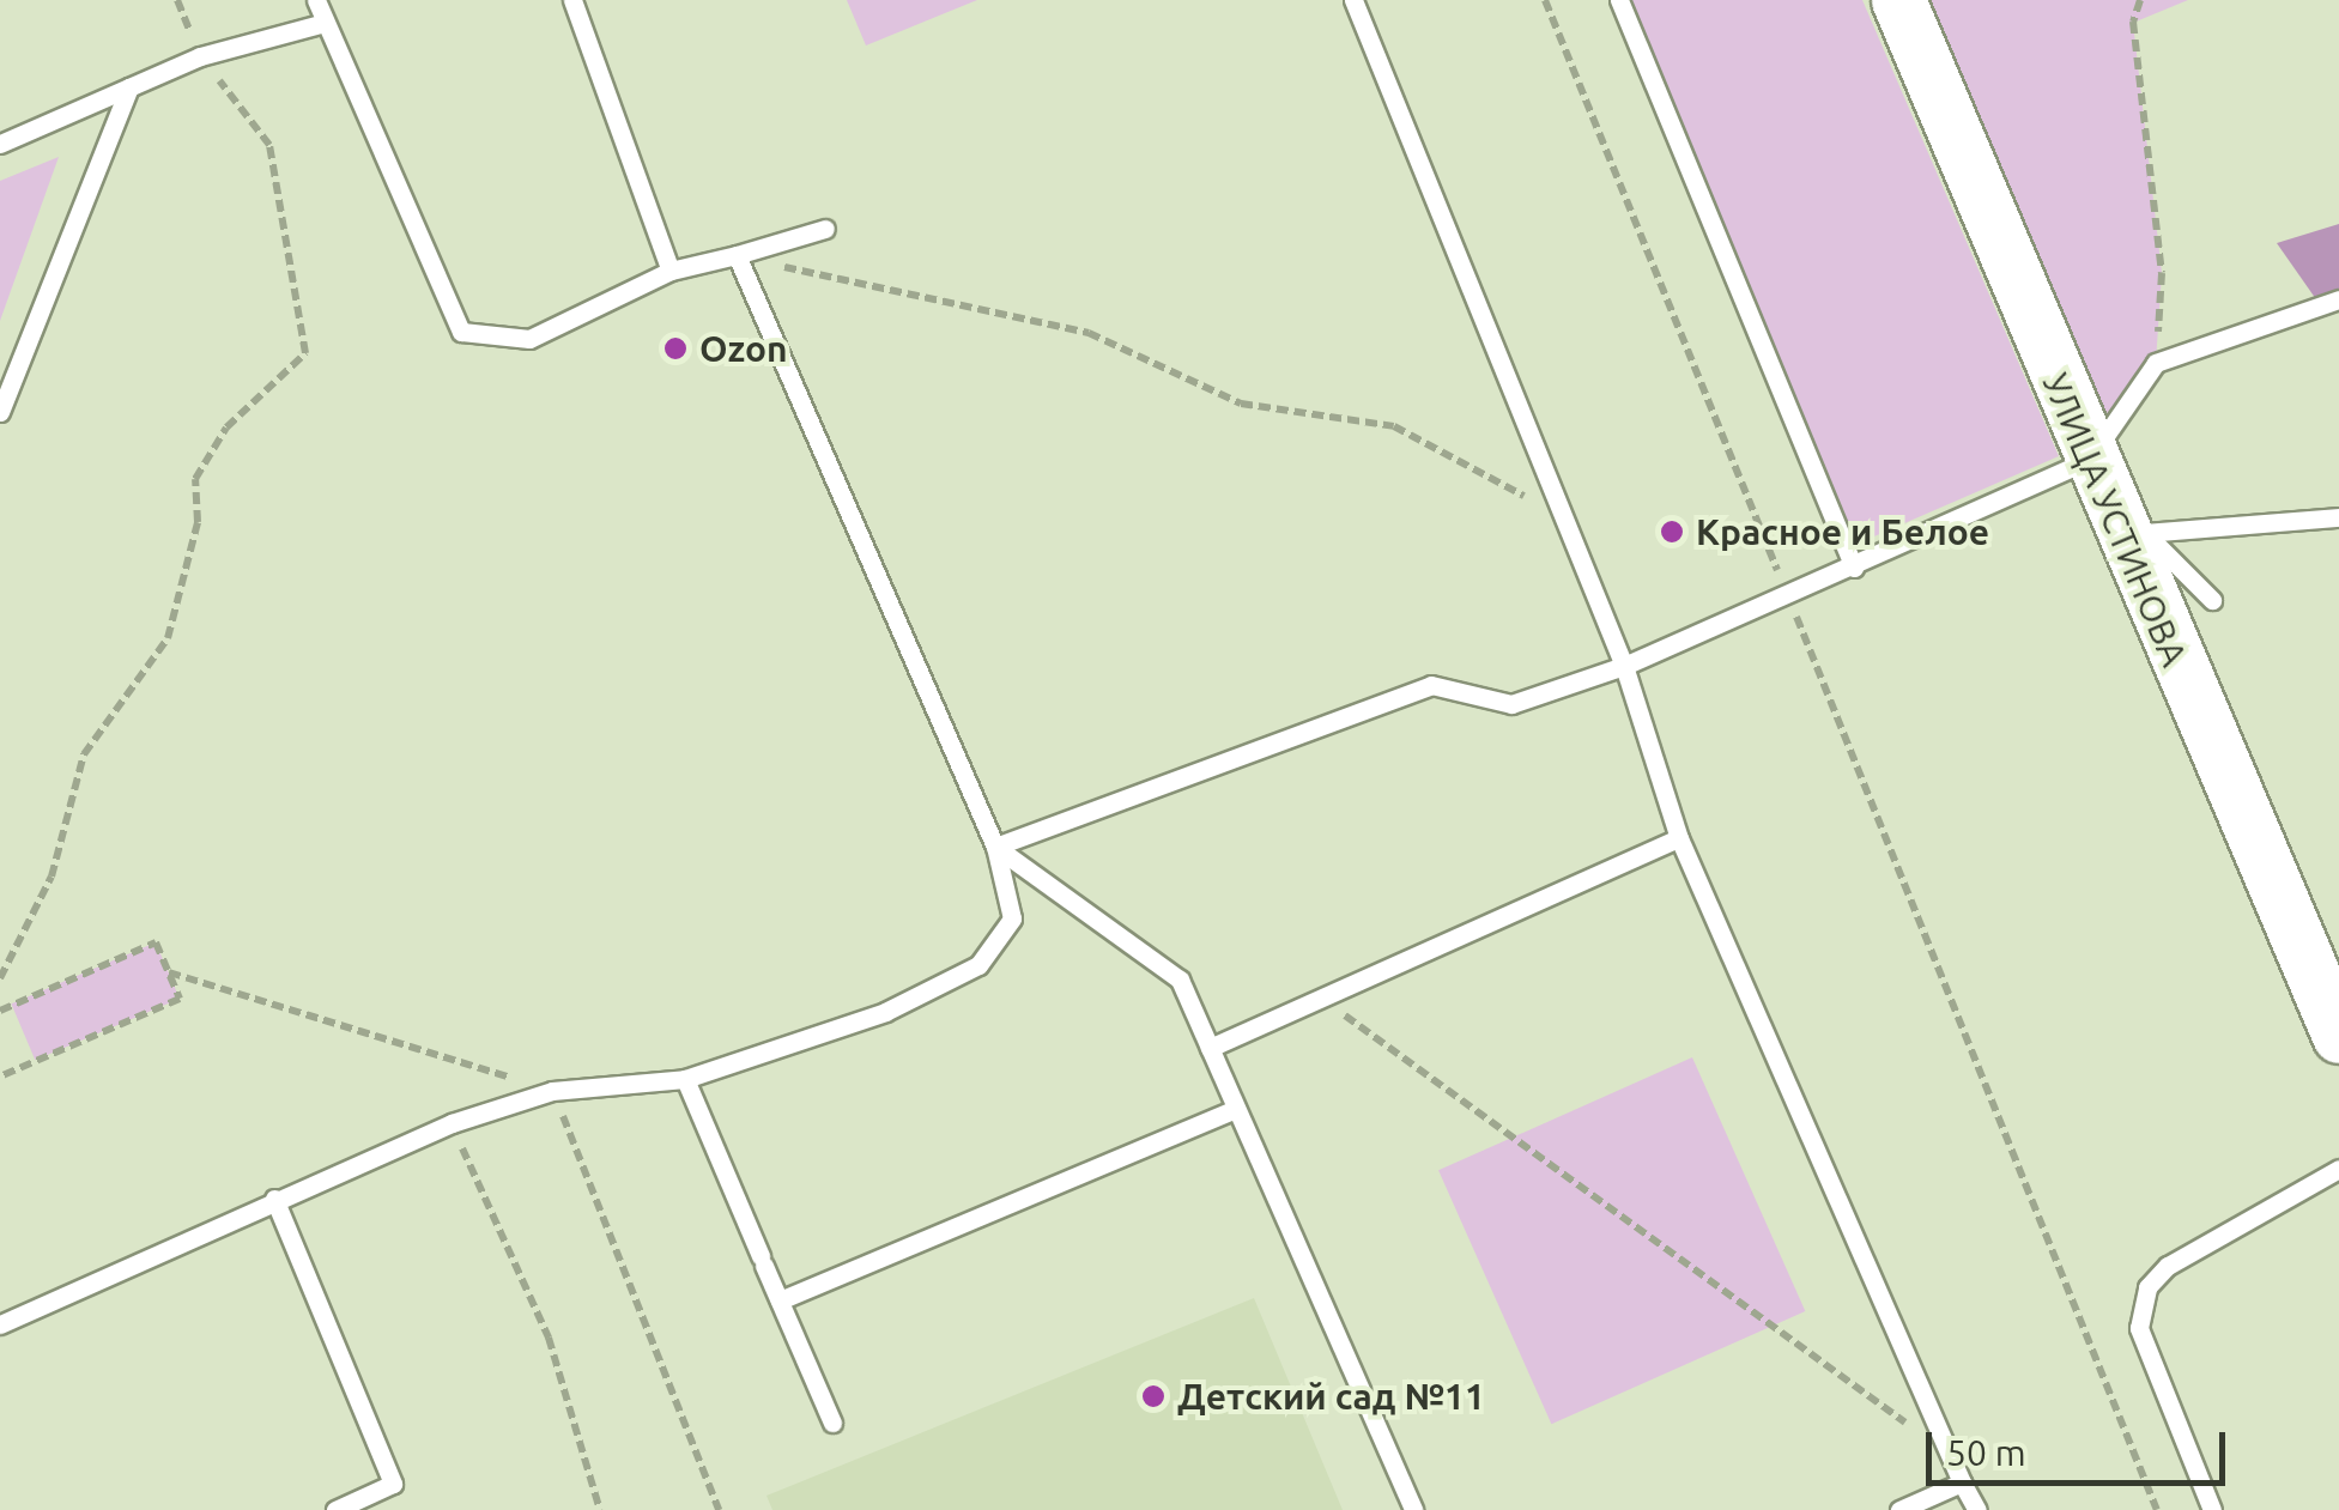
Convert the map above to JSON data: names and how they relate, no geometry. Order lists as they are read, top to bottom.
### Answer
{
  "streets": {
    "street": ["УЛИЦА УСТИНОВА"]
  },
  "places": ["Ozon", "Красное и Белое", "Детский сад №11"],
  "scale_bar": "50 m"
}
